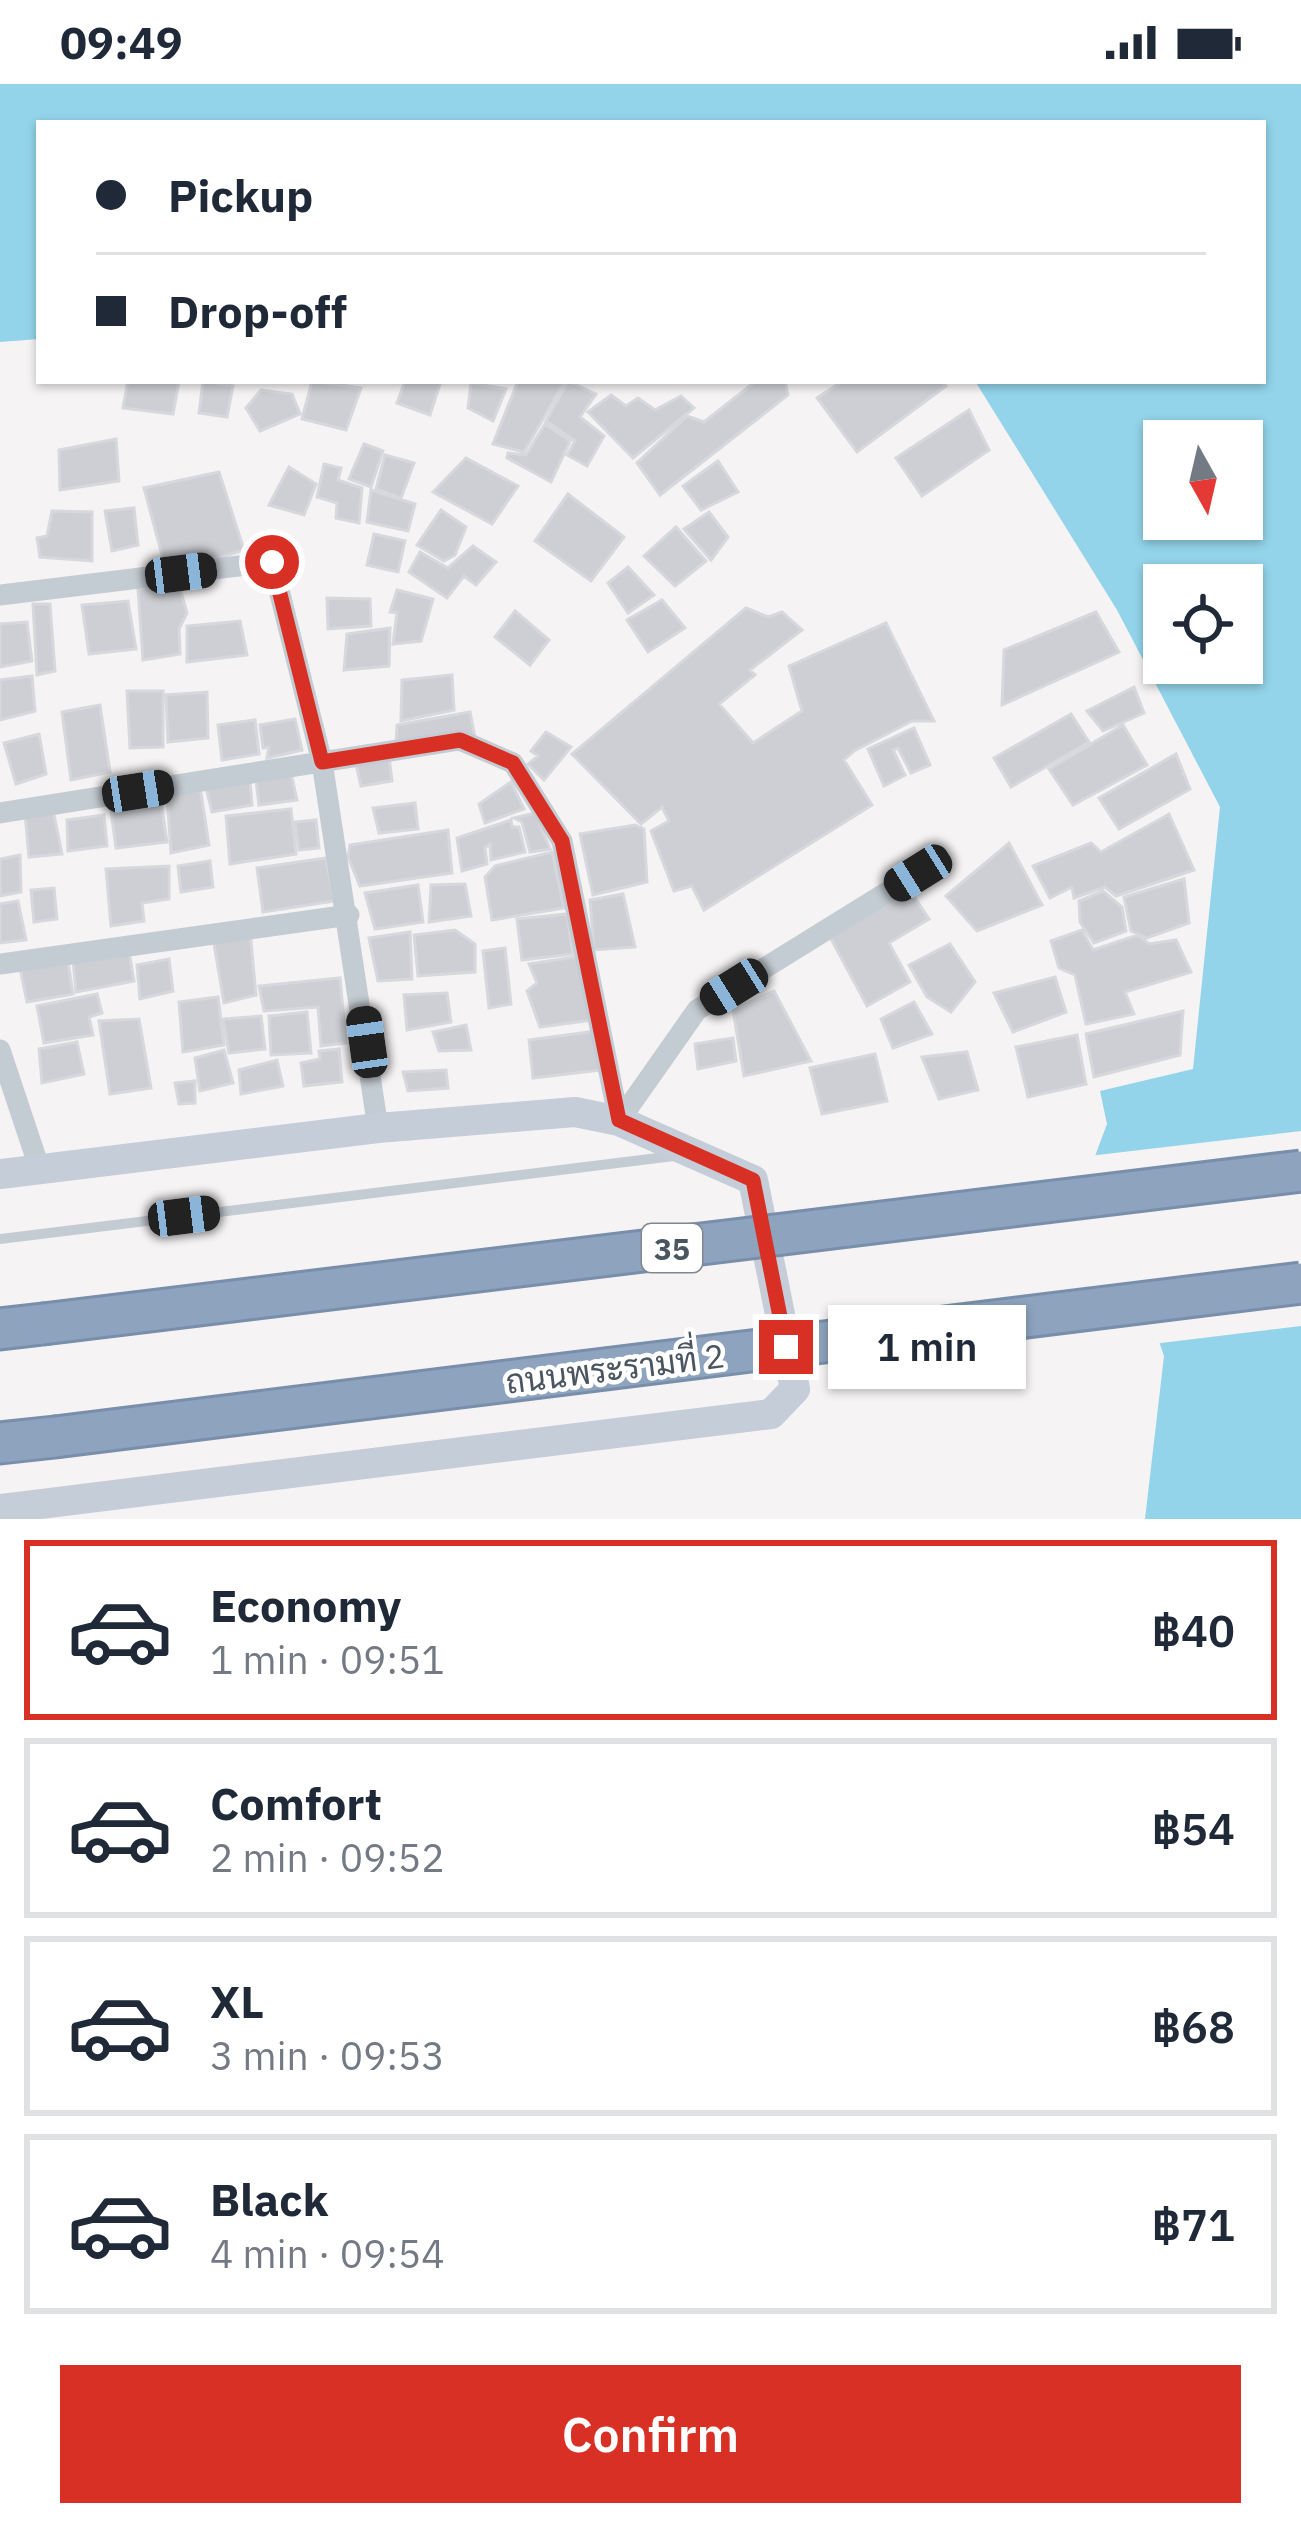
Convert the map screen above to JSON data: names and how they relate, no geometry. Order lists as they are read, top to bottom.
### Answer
{
  "streets": {
    "highway": ["35", "ถนนพระรามที่ 2"]
  },
  "north": "bottom",
  "page": {
    "status": "09:49",
    "banner": ["Pickup", "Drop-off"],
    "bubble": "1 min",
    "list": [
      {
        "name": "Economy",
        "note": "1 min · 09:51",
        "value": "฿40"
      },
      {
        "name": "Comfort",
        "note": "2 min · 09:52",
        "value": "฿54"
      },
      {
        "name": "XL",
        "note": "3 min · 09:53",
        "value": "฿68"
      },
      {
        "name": "Black",
        "note": "4 min · 09:54",
        "value": "฿71"
      }
    ],
    "buttons": "Confirm"
  }
}
